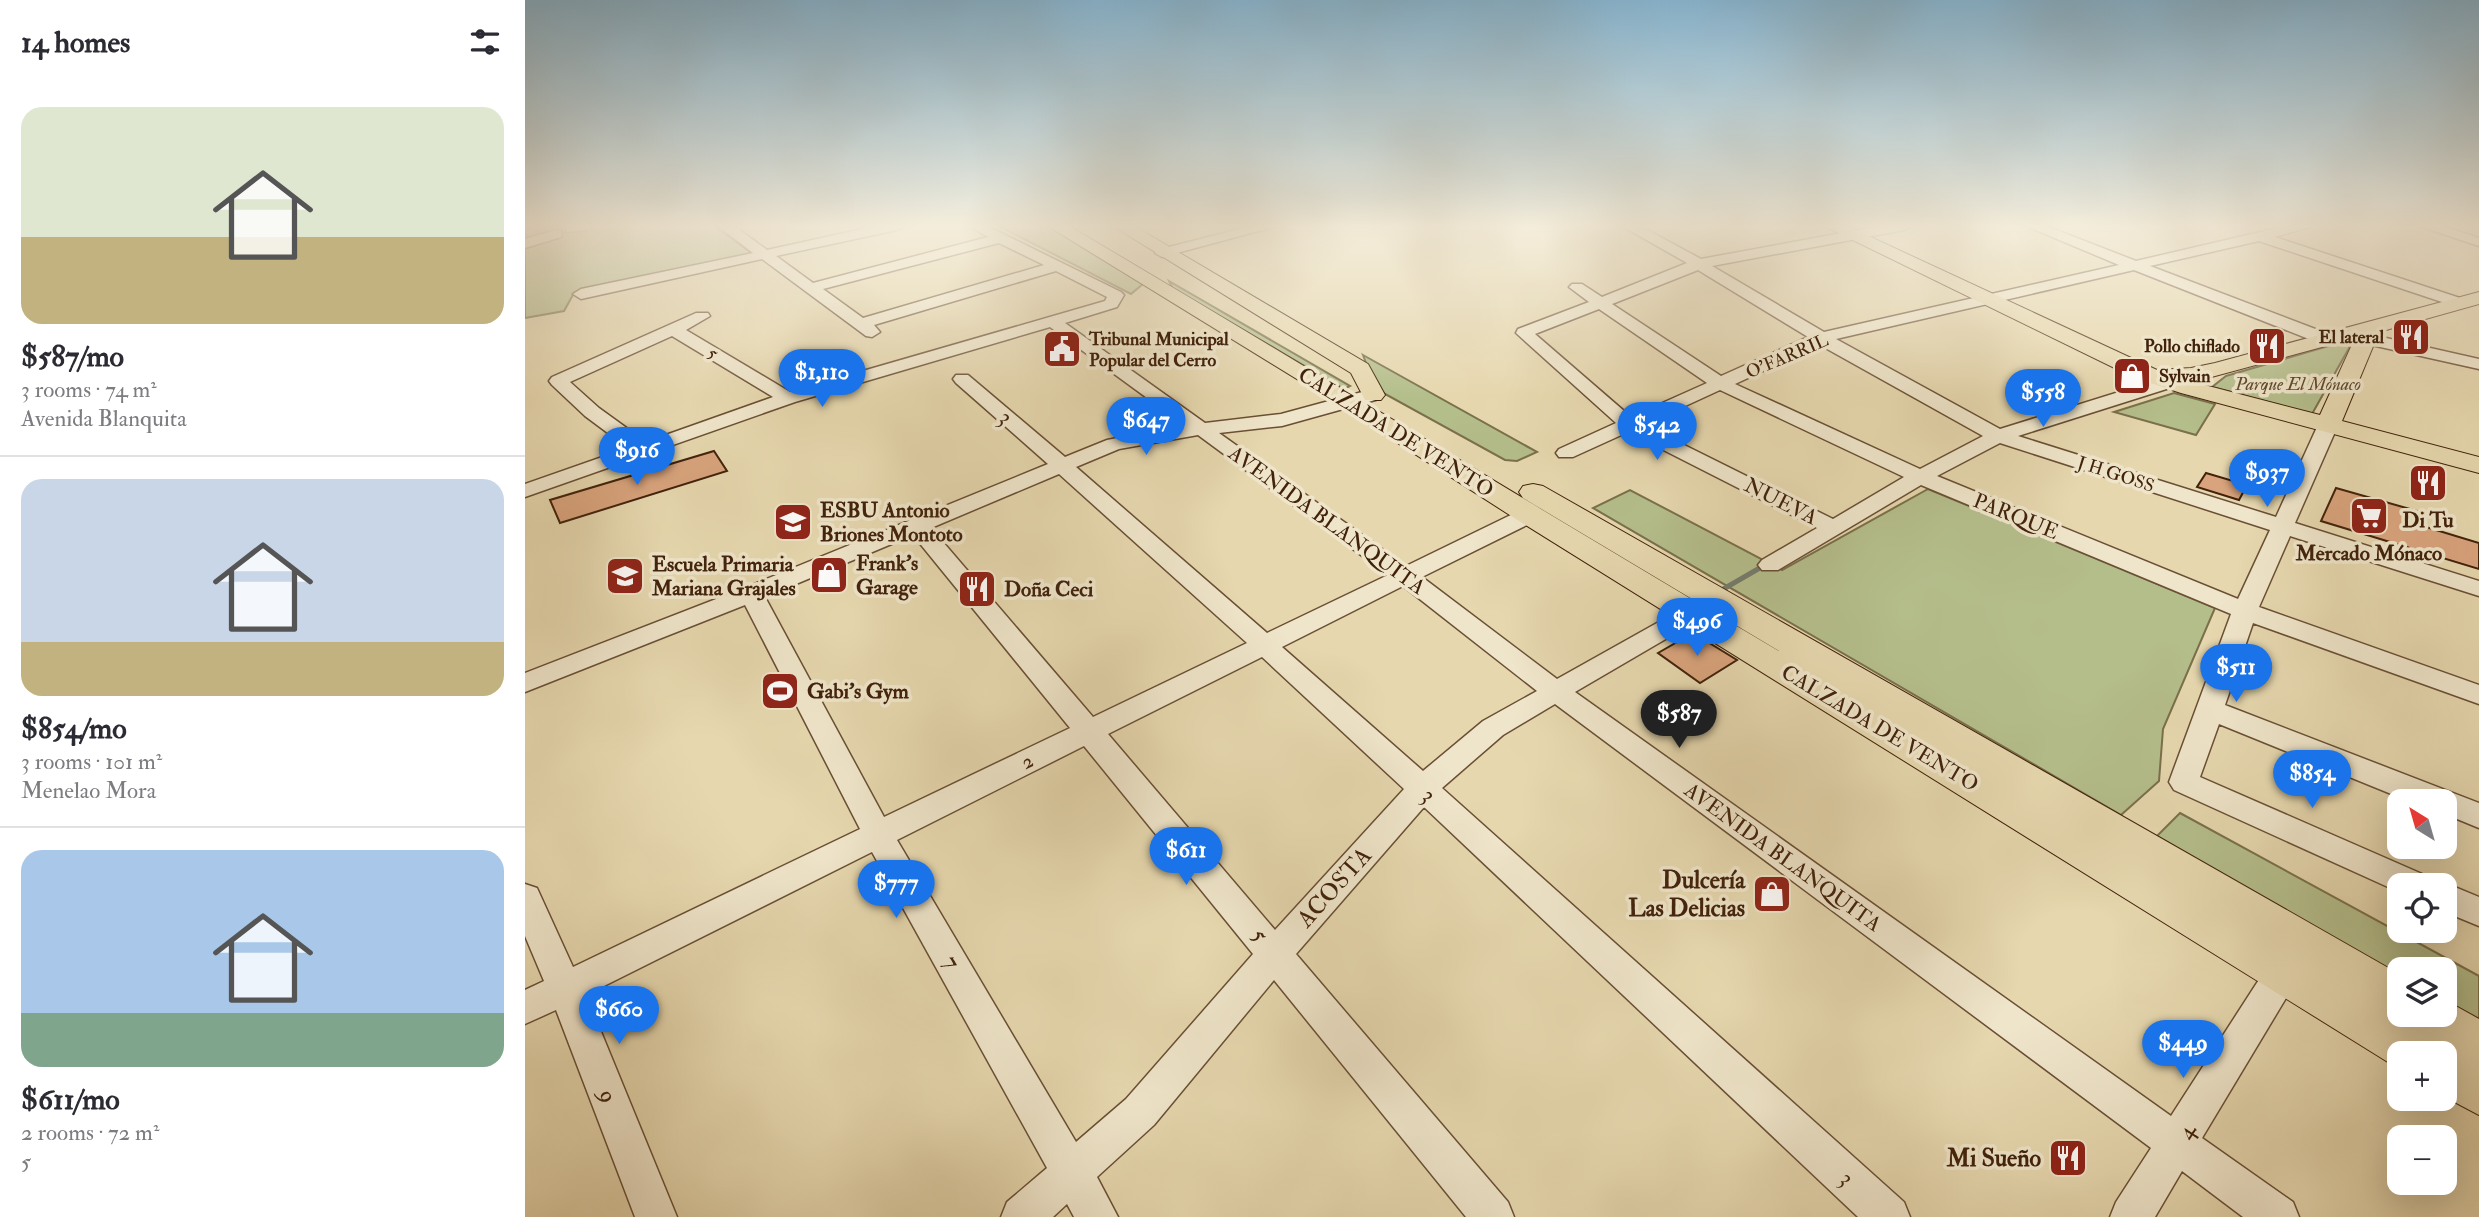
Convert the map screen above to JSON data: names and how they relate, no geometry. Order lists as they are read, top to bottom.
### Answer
{
  "streets": {
    "main road": ["CALZADA DE VENTO"],
    "street": [
      "5",
      "O'FARRIL",
      "3",
      "J H GOSS",
      "NUEVA",
      "PARQUE",
      "AVENIDA BLANQUITA",
      "2",
      "ACOSTA",
      "7",
      "9",
      "4"
    ]
  },
  "crossings": [
    ["5", "2"],
    ["5", "ACOSTA"],
    ["O'FARRIL", "J H GOSS"],
    ["O'FARRIL", "NUEVA"],
    ["O'FARRIL", "PARQUE"],
    ["3", "2"],
    ["3", "ACOSTA"],
    ["CALZADA DE VENTO", "2"],
    ["CALZADA DE VENTO", "ACOSTA"],
    ["CALZADA DE VENTO", "4"],
    ["NUEVA", "PARQUE"],
    ["AVENIDA BLANQUITA", "2"],
    ["AVENIDA BLANQUITA", "ACOSTA"],
    ["AVENIDA BLANQUITA", "4"],
    ["2", "7"],
    ["2", "9"],
    ["ACOSTA", "7"]
  ],
  "parks": ["Parque El Mónaco"],
  "places": {
    "restaurant": [
      "El lateral",
      "Pollo chiflado",
      "Di Tu",
      "Doña Ceci",
      "Mi Sueño"
    ],
    "public building": ["Tribunal Municipal Popular del Cerro"],
    "shop": ["Sylvain", "Frank's Garage", "Dulcería Las Delicias"],
    "supermarket": ["Mercado Mónaco"],
    "school or university": ["ESBU Antonio Briones Montoto", "Escuela Primaria Mariana Grajales"],
    "sports": ["Gabi’s Gym"]
  },
  "north": "top left",
  "page": {
    "heading": "14 homes",
    "list": [
      {
        "name": "$587/mo",
        "note": "3 rooms · 74 m² · Avenida Blanquita"
      },
      {
        "name": "$854/mo",
        "note": "3 rooms · 101 m² · Menelao Mora"
      },
      {
        "name": "$611/mo",
        "note": "2 rooms · 72 m² · 5"
      }
    ],
    "price": [
      "$1,110",
      "$558",
      "$647",
      "$542",
      "$916",
      "$937",
      "$496",
      "$511",
      "$587",
      "$854",
      "$611",
      "$777",
      "$660",
      "$449"
    ],
    "map_buttons": ["+", "−"]
  }
}
